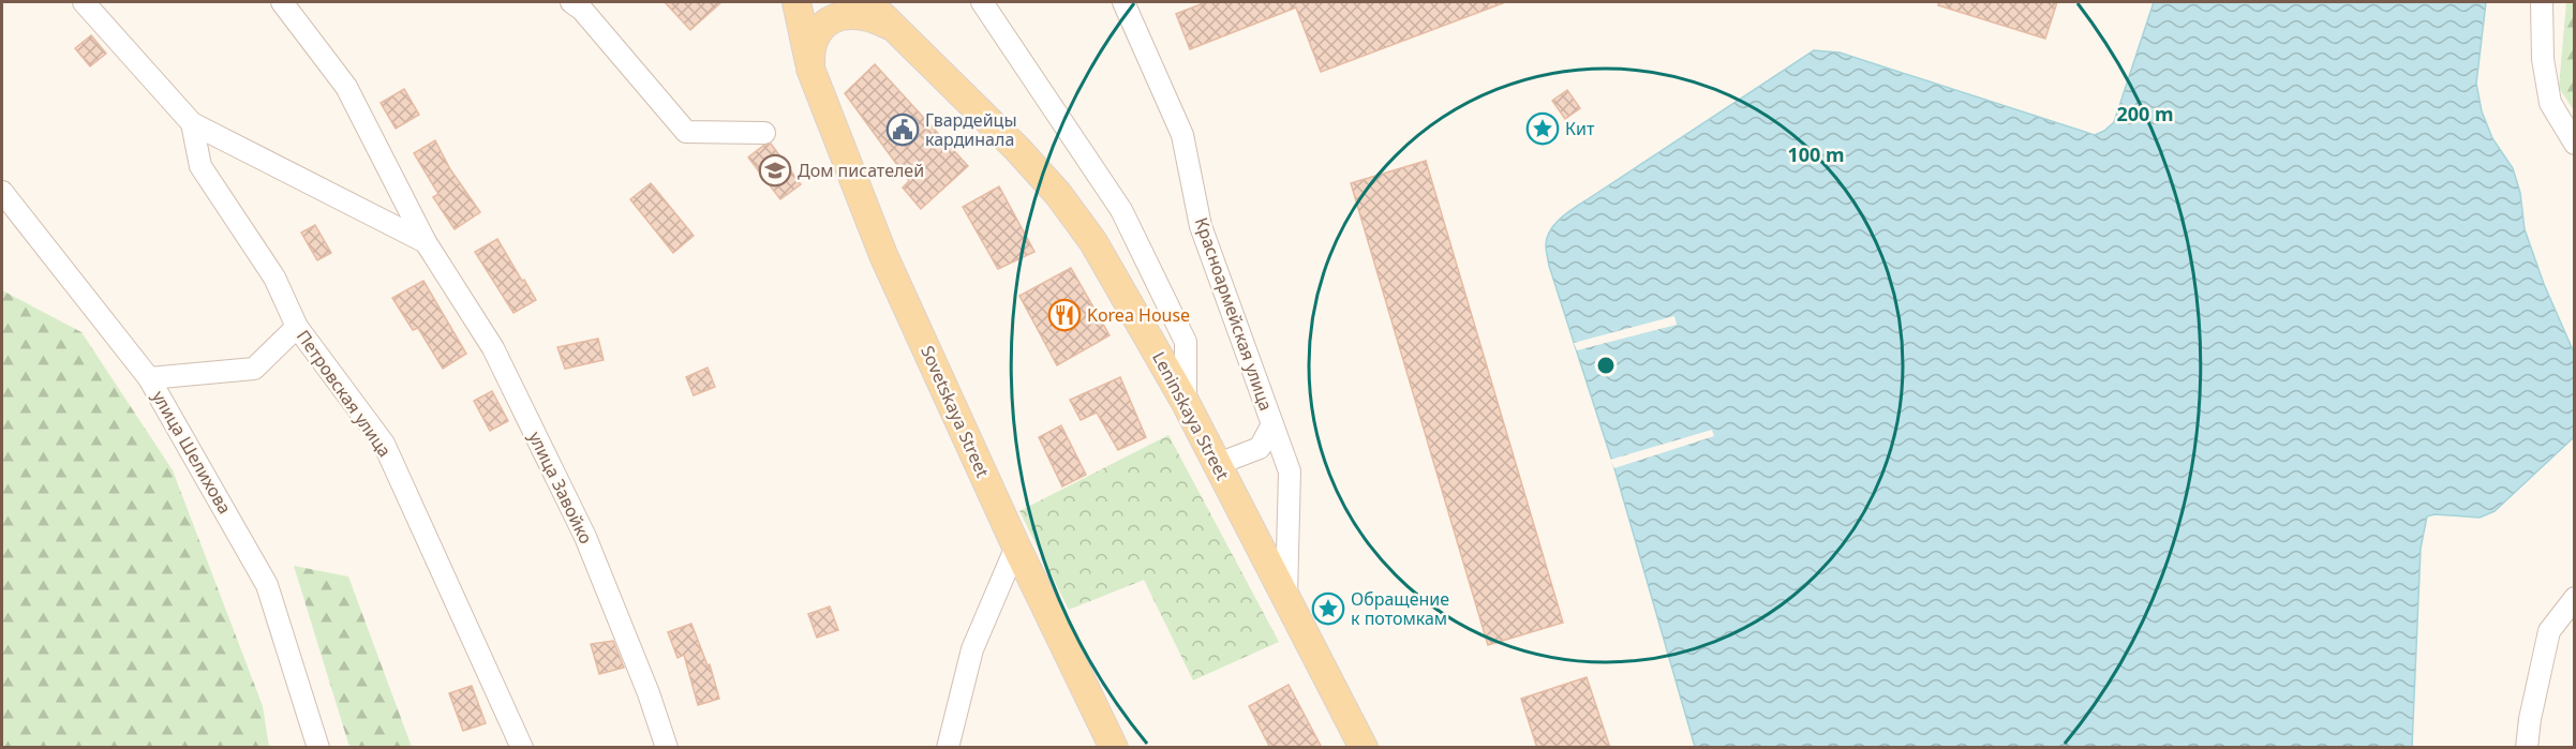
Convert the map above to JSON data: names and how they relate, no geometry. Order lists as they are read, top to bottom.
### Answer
{
  "streets": {
    "main road": ["Sovetskaya Street", "Leninskaya Street"],
    "street": [
      "Красноармейская улица",
      "Петровская улица",
      "улица Шелихова",
      "улица Завойко"
    ]
  },
  "crossings": [
    ["Красноармейская улица", "Leninskaya Street"]
  ],
  "places": {
    "place": ["Кит", "Обращение к потомкам"],
    "public building": ["Гвардейцы кардинала"],
    "school or university": ["Дом писателей"],
    "restaurant": ["Korea House"]
  },
  "rings": ["200 m", "100 m"]
}
